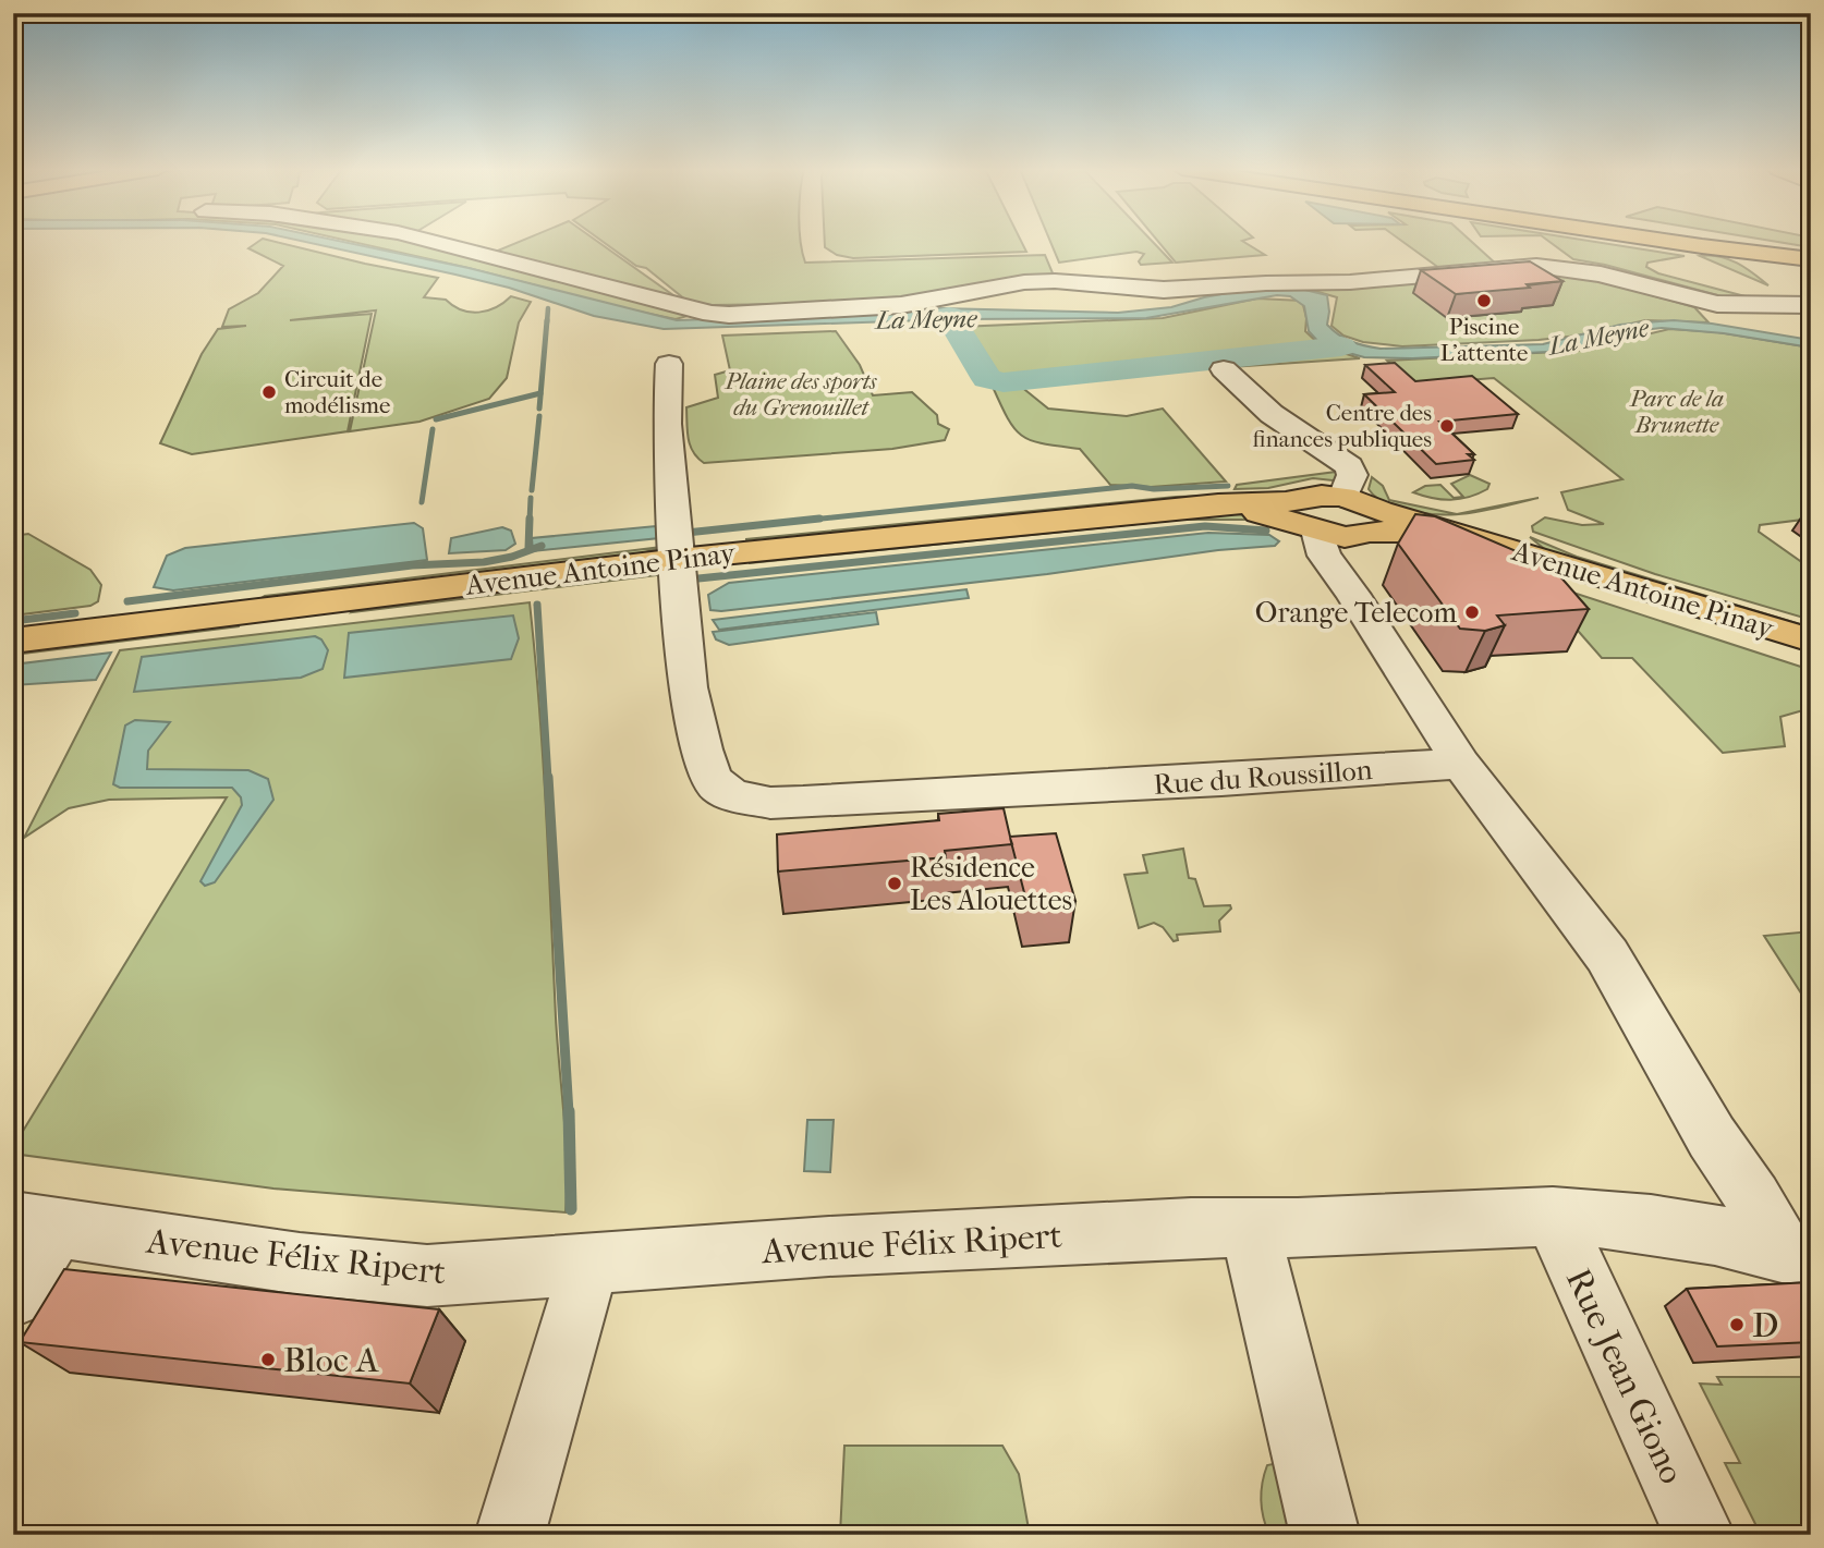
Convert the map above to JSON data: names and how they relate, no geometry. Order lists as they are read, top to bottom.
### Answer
{
  "streets": {
    "main road": ["Avenue Antoine Pinay"],
    "street": ["Rue du Roussillon", "Avenue Félix Ripert", "Rue Jean Giono"]
  },
  "crossings": [
    ["Avenue Antoine Pinay", "Rue du Roussillon"],
    ["Avenue Félix Ripert", "Rue Jean Giono"]
  ],
  "water": ["La Meyne"],
  "parks": ["Plaine des sports du Grenouillet", "Parc de la Brunette"],
  "places": [
    "Piscine L'attente",
    "Circuit de modélisme",
    "Centre des finances publiques",
    "Orange Telecom",
    "Résidence Les Alouettes",
    "D",
    "Bloc A"
  ]
}
